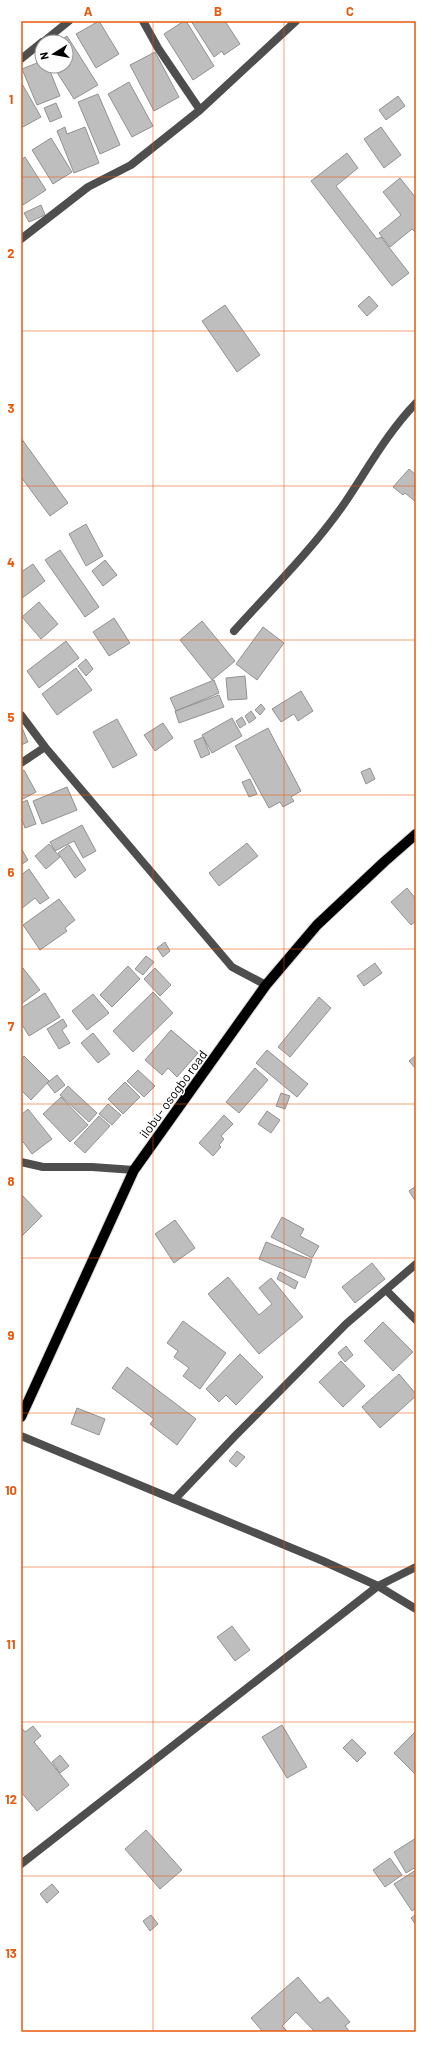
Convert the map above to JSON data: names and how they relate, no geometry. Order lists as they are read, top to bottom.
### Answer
{
  "streets": {
    "main road": ["ilobu- osogbo road"]
  },
  "north": "left",
  "grid": {
    "columns": ["A", "B", "C"],
    "rows": [
      "1",
      "2",
      "3",
      "4",
      "5",
      "6",
      "7",
      "8",
      "9",
      "10",
      "11",
      "12",
      "13"
    ]
  }
}
